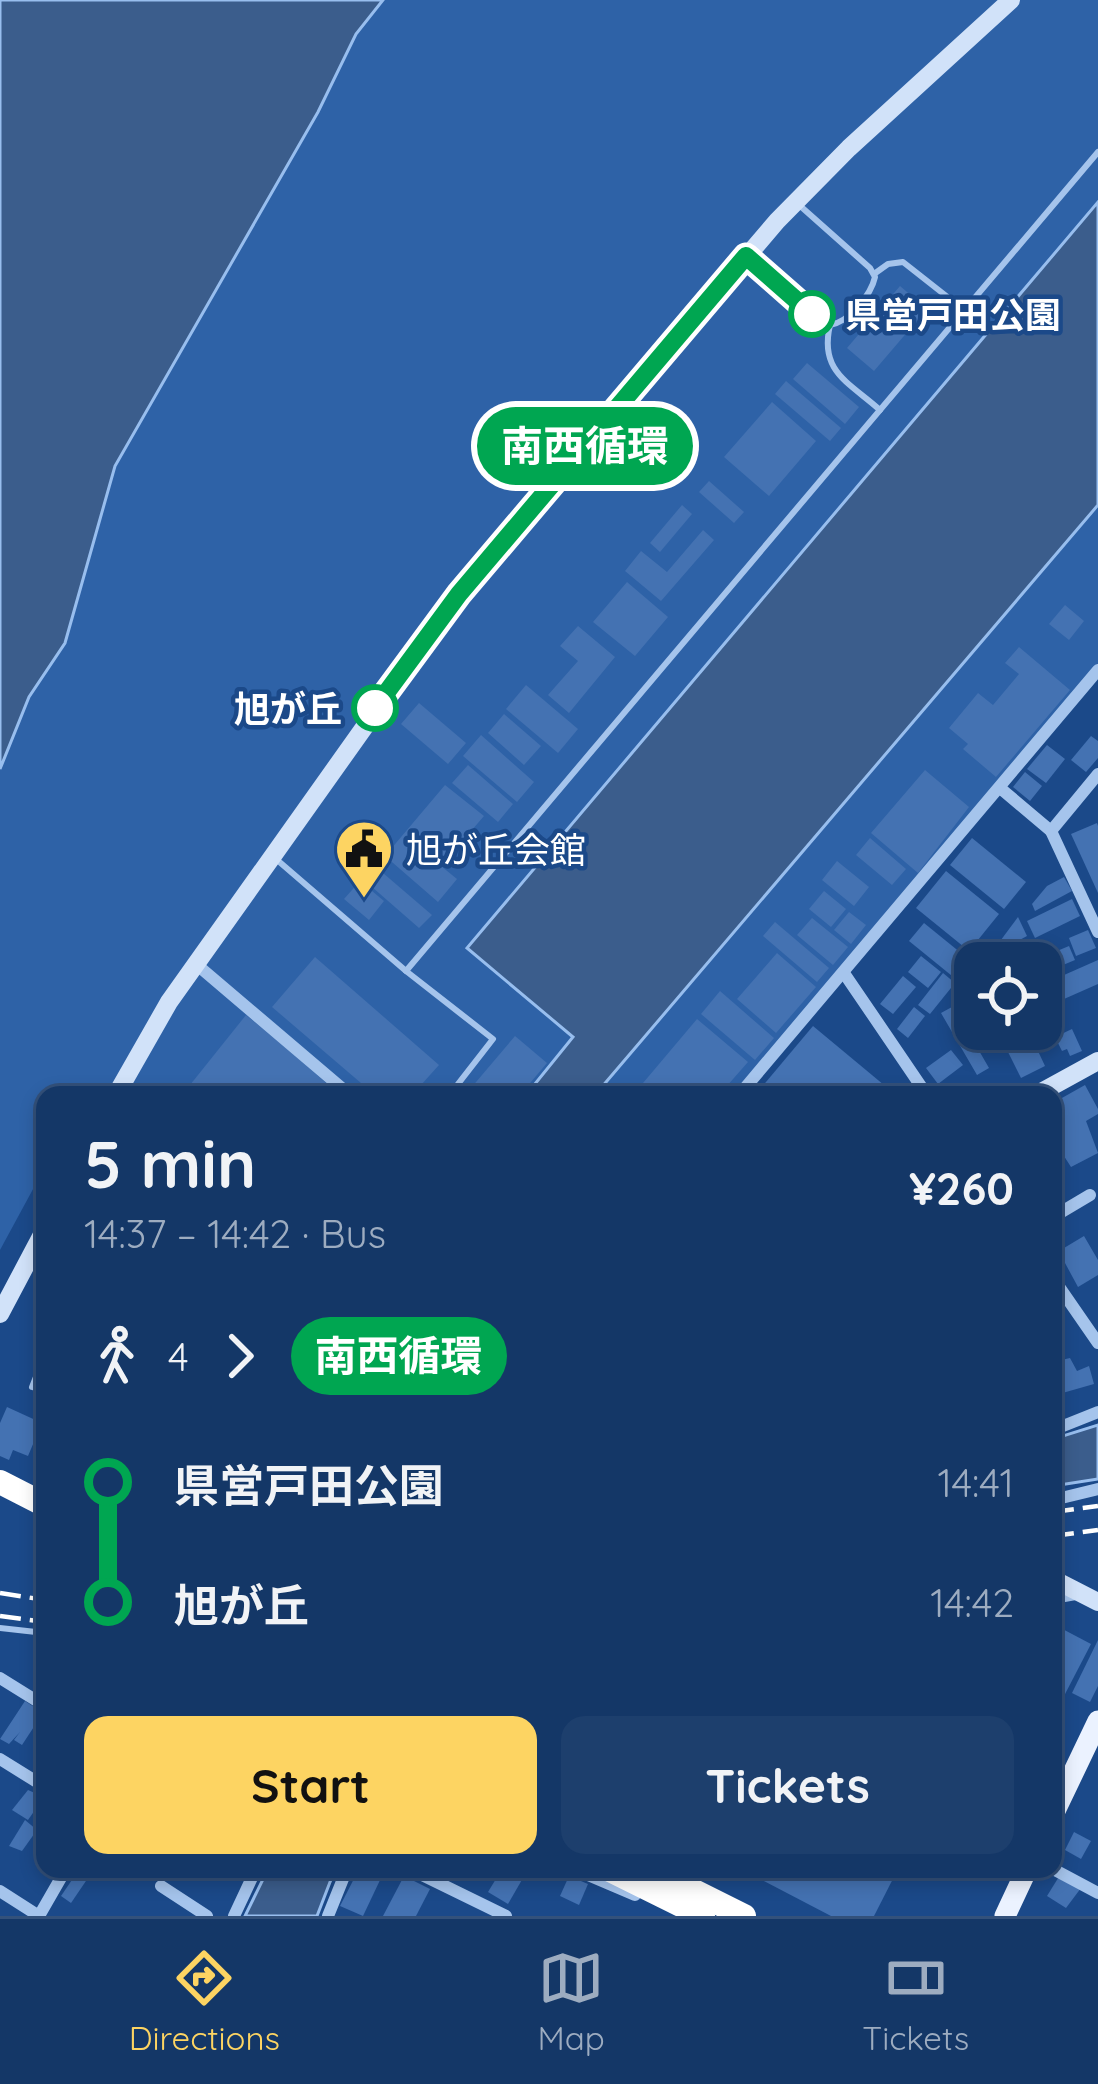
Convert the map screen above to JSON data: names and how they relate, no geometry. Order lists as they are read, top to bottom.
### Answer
{
  "places": {
    "other": ["県営戸田公園", "旭が丘"],
    "public building": ["旭が丘会館"]
  },
  "lines": ["bus line 南西循環"],
  "page": {
    "on_map": "南西循環",
    "heading": ["5 min", "14:37 – 14:42 · Bus", "¥260"],
    "legs": ["4", "南西循環"],
    "list": [
      {
        "name": "県営戸田公園",
        "value": "14:41"
      },
      {
        "name": "旭が丘",
        "value": "14:42"
      }
    ],
    "buttons": ["Start", "Tickets"],
    "tabs": ["Directions", "Map", "Tickets"]
  }
}
